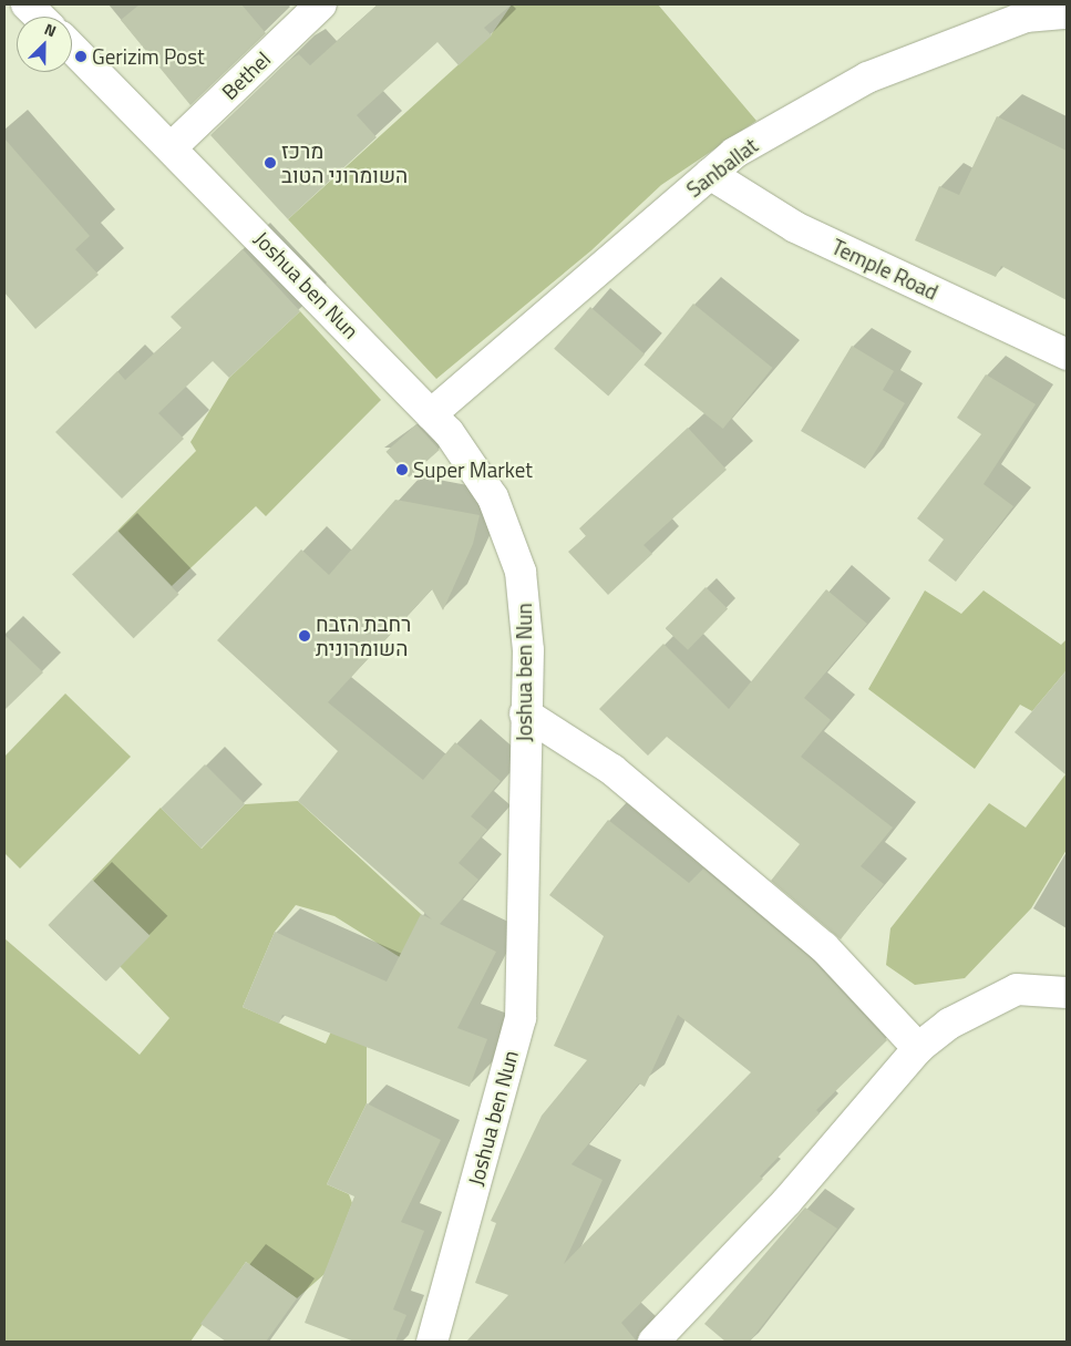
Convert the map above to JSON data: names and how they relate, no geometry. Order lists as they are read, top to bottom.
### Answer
{
  "streets": {
    "street": [
      "Bethel",
      "Sanballat",
      "Temple Road",
      "Joshua ben Nun"
    ]
  },
  "crossings": [
    ["Bethel", "Joshua ben Nun"],
    ["Sanballat", "Temple Road"],
    ["Sanballat", "Joshua ben Nun"]
  ],
  "places": [
    "Gerizim Post",
    "מרכז השומרוני הטוב",
    "Super Market",
    "רחבת הזבח השומרונית"
  ],
  "north": "top right"
}
